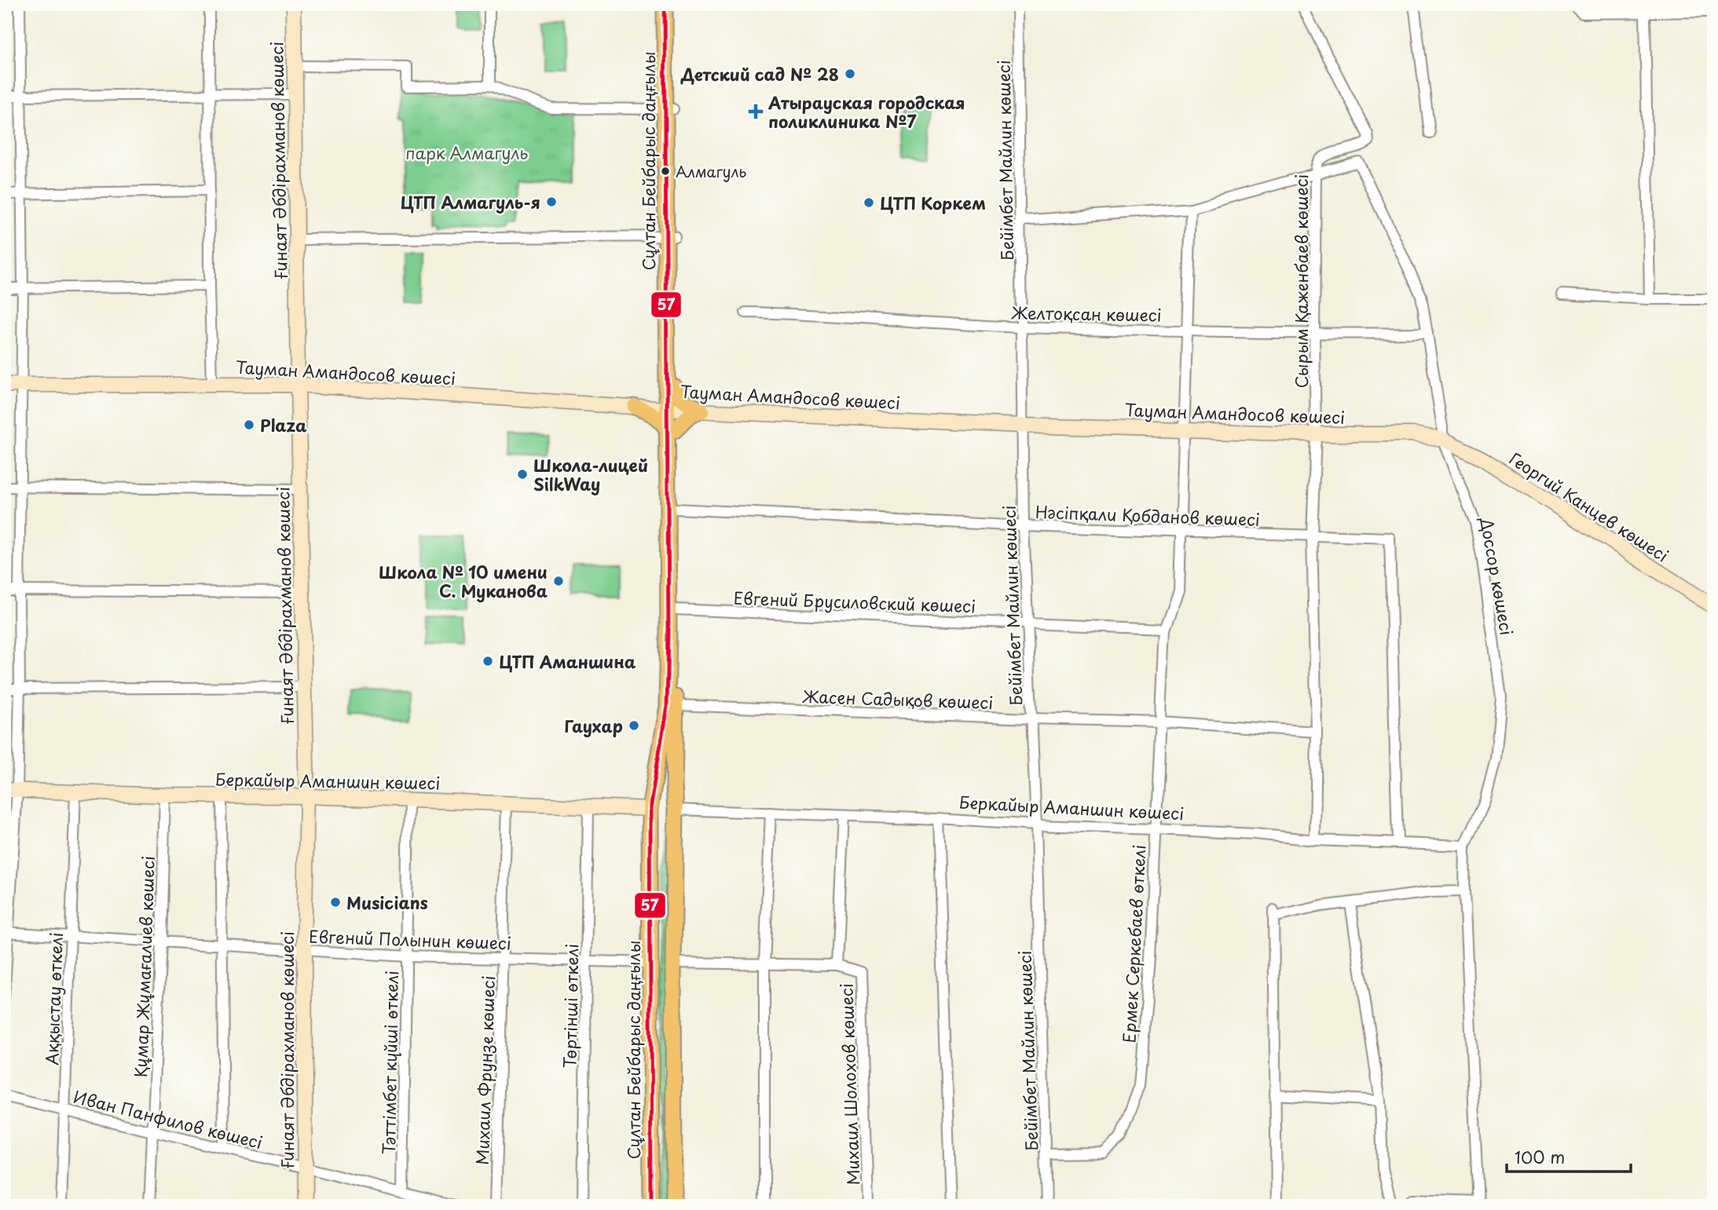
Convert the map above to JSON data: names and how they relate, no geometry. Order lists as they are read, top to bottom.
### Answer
{
  "streets": {
    "main road": ["Сұлтан Бейбарыс даңғылы"],
    "street": [
      "Ғинаят Әбдірахманов көшесі",
      "Бейімбет Майлин көшесі",
      "Сырым Қаженбаев көшесі",
      "Желтоқсан көшесі",
      "Тауман Амандосов көшесі",
      "Георгий Канцев көшесі",
      "Нәсіпқали Қобданов көшесі",
      "Доссор көшесі",
      "Евгений Брусиловский көшесі",
      "Жасен Садықов көшесі",
      "Беркайыр Аманшин көшесі",
      "Евгений Полынин көшесі",
      "Ермек Серкебаев өткелі",
      "Құмар Жұмағалиев көшесі",
      "Аққыстау өткелі",
      "Төртінші өткелі",
      "Тәттімбет күйші өткелі",
      "Михаил Фрунзе көшесі",
      "Михаил Шолохов көшесі",
      "Иван Панфилов көшесі"
    ]
  },
  "crossings": [
    ["Ғинаят Әбдірахманов көшесі", "Тауман Амандосов көшесі"],
    ["Ғинаят Әбдірахманов көшесі", "Беркайыр Аманшин көшесі"],
    ["Ғинаят Әбдірахманов көшесі", "Евгений Полынин көшесі"],
    ["Ғинаят Әбдірахманов көшесі", "Иван Панфилов көшесі"],
    ["Бейімбет Майлин көшесі", "Желтоқсан көшесі"],
    ["Бейімбет Майлин көшесі", "Тауман Амандосов көшесі"],
    ["Бейімбет Майлин көшесі", "Нәсіпқали Қобданов көшесі"],
    ["Бейімбет Майлин көшесі", "Евгений Брусиловский көшесі"],
    ["Бейімбет Майлин көшесі", "Жасен Садықов көшесі"],
    ["Бейімбет Майлин көшесі", "Беркайыр Аманшин көшесі"],
    ["Бейімбет Майлин көшесі", "Ермек Серкебаев өткелі"],
    ["Сұлтан Бейбарыс даңғылы", "Тауман Амандосов көшесі"],
    ["Сұлтан Бейбарыс даңғылы", "Нәсіпқали Қобданов көшесі"],
    ["Сұлтан Бейбарыс даңғылы", "Евгений Брусиловский көшесі"],
    ["Сұлтан Бейбарыс даңғылы", "Жасен Садықов көшесі"],
    ["Сұлтан Бейбарыс даңғылы", "Беркайыр Аманшин көшесі"],
    ["Сұлтан Бейбарыс даңғылы", "Евгений Полынин көшесі"],
    ["Сырым Қаженбаев көшесі", "Желтоқсан көшесі"],
    ["Сырым Қаженбаев көшесі", "Тауман Амандосов көшесі"],
    ["Сырым Қаженбаев көшесі", "Нәсіпқали Қобданов көшесі"],
    ["Сырым Қаженбаев көшесі", "Доссор көшесі"],
    ["Сырым Қаженбаев көшесі", "Жасен Садықов көшесі"],
    ["Сырым Қаженбаев көшесі", "Беркайыр Аманшин көшесі"],
    ["Желтоқсан көшесі", "Доссор көшесі"],
    ["Желтоқсан көшесі", "Ермек Серкебаев өткелі"],
    ["Тауман Амандосов көшесі", "Георгий Канцев көшесі"],
    ["Тауман Амандосов көшесі", "Доссор көшесі"],
    ["Тауман Амандосов көшесі", "Ермек Серкебаев өткелі"],
    ["Георгий Канцев көшесі", "Доссор көшесі"],
    ["Нәсіпқали Қобданов көшесі", "Беркайыр Аманшин көшесі"],
    ["Нәсіпқали Қобданов көшесі", "Ермек Серкебаев өткелі"],
    ["Доссор көшесі", "Беркайыр Аманшин көшесі"],
    ["Евгений Брусиловский көшесі", "Ермек Серкебаев өткелі"],
    ["Жасен Садықов көшесі", "Ермек Серкебаев өткелі"],
    ["Беркайыр Аманшин көшесі", "Ермек Серкебаев өткелі"],
    ["Беркайыр Аманшин көшесі", "Құмар Жұмағалиев көшесі"],
    ["Беркайыр Аманшин көшесі", "Аққыстау өткелі"],
    ["Беркайыр Аманшин көшесі", "Төртінші өткелі"],
    ["Беркайыр Аманшин көшесі", "Тәттімбет күйші өткелі"],
    ["Беркайыр Аманшин көшесі", "Михаил Фрунзе көшесі"],
    ["Беркайыр Аманшин көшесі", "Михаил Шолохов көшесі"],
    ["Евгений Полынин көшесі", "Құмар Жұмағалиев көшесі"],
    ["Евгений Полынин көшесі", "Аққыстау өткелі"],
    ["Евгений Полынин көшесі", "Төртінші өткелі"],
    ["Евгений Полынин көшесі", "Тәттімбет күйші өткелі"],
    ["Евгений Полынин көшесі", "Михаил Фрунзе көшесі"],
    ["Құмар Жұмағалиев көшесі", "Иван Панфилов көшесі"],
    ["Аққыстау өткелі", "Иван Панфилов көшесі"],
    ["Тәттімбет күйші өткелі", "Иван Панфилов көшесі"]
  ],
  "parks": ["парк Алмагуль"],
  "places": {
    "other": [
      "Детский сад № 28",
      "Алмагуль",
      "ЦТП Алмагуль-я",
      "ЦТП Коркем",
      "Plaza",
      "Школа-лицей SilkWay",
      "Школа № 10 имени С. Муканова",
      "ЦТП Аманшина",
      "Гаухар",
      "Musicians"
    ],
    "health": ["Атырауская городская поликлиника №7"]
  },
  "lines": ["transit line 57"],
  "scale_bar": "100 m"
}
